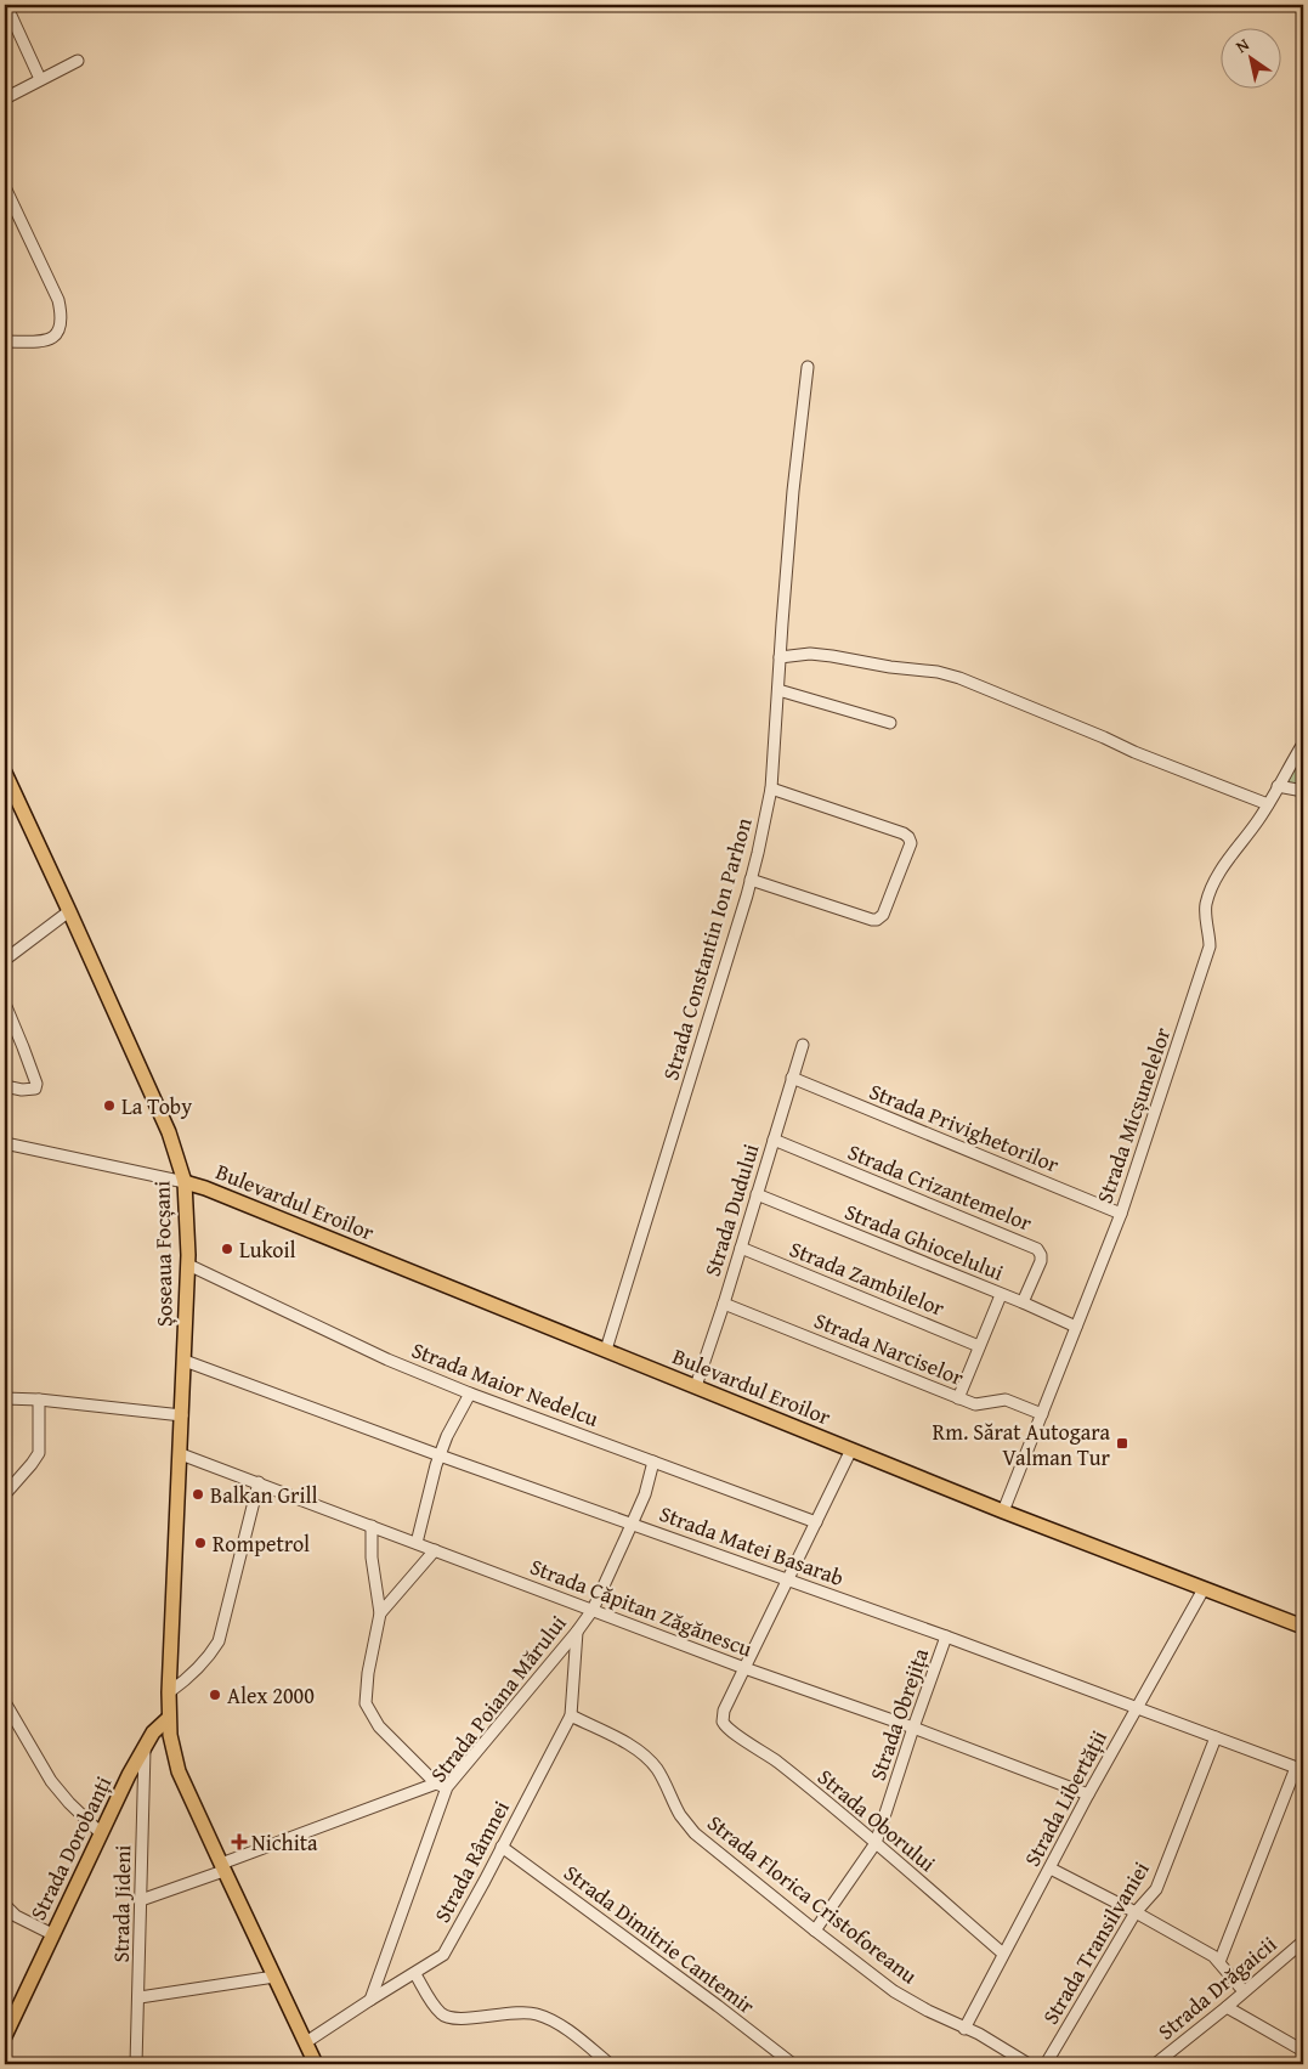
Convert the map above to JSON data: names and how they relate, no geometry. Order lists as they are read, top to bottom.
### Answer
{
  "streets": {
    "main road": ["Bulevardul Eroilor", "Șoseaua Focșani", "Strada Dorobanți"],
    "street": [
      "Strada Constantin Ion Parhon",
      "Strada Micșunelelor",
      "Strada Privighetorilor",
      "Strada Crizantemelor",
      "Strada Dudului",
      "Strada Ghiocelului",
      "Strada Zambilelor",
      "Strada Narciselor",
      "Strada Maior Nedelcu",
      "Strada Matei Basarab",
      "Strada Căpitan Zăgănescu",
      "Strada Poiana Mărului",
      "Strada Obrejița",
      "Strada Libertății",
      "Strada Oborului",
      "Strada Râmnei",
      "Strada Florica Cristoforeanu",
      "Strada Jideni",
      "Strada Dimitrie Cantemir",
      "Strada Transilvaniei",
      "Strada Drăgaicii"
    ]
  },
  "crossings": [
    ["Strada Constantin Ion Parhon", "Bulevardul Eroilor"],
    ["Strada Micșunelelor", "Strada Privighetorilor"],
    ["Strada Micșunelelor", "Bulevardul Eroilor"],
    ["Strada Micșunelelor", "Strada Ghiocelului"],
    ["Strada Micșunelelor", "Strada Narciselor"],
    ["Strada Privighetorilor", "Strada Dudului"],
    ["Strada Crizantemelor", "Strada Dudului"],
    ["Strada Crizantemelor", "Strada Ghiocelului"],
    ["Bulevardul Eroilor", "Strada Dudului"],
    ["Bulevardul Eroilor", "Șoseaua Focșani"],
    ["Bulevardul Eroilor", "Strada Libertății"],
    ["Strada Dudului", "Strada Ghiocelului"],
    ["Strada Dudului", "Strada Zambilelor"],
    ["Strada Dudului", "Strada Narciselor"],
    ["Șoseaua Focșani", "Strada Maior Nedelcu"],
    ["Șoseaua Focșani", "Strada Matei Basarab"],
    ["Șoseaua Focșani", "Strada Căpitan Zăgănescu"],
    ["Șoseaua Focșani", "Strada Dorobanți"],
    ["Șoseaua Focșani", "Strada Râmnei"],
    ["Strada Maior Nedelcu", "Strada Poiana Mărului"],
    ["Strada Matei Basarab", "Strada Poiana Mărului"],
    ["Strada Matei Basarab", "Strada Obrejița"],
    ["Strada Matei Basarab", "Strada Libertății"],
    ["Strada Matei Basarab", "Strada Transilvaniei"],
    ["Strada Căpitan Zăgănescu", "Strada Poiana Mărului"],
    ["Strada Căpitan Zăgănescu", "Strada Obrejița"],
    ["Strada Căpitan Zăgănescu", "Strada Libertății"],
    ["Strada Căpitan Zăgănescu", "Strada Oborului"],
    ["Strada Poiana Mărului", "Strada Râmnei"],
    ["Strada Obrejița", "Strada Oborului"],
    ["Strada Obrejița", "Strada Florica Cristoforeanu"],
    ["Strada Libertății", "Strada Oborului"],
    ["Strada Libertății", "Strada Florica Cristoforeanu"],
    ["Strada Dorobanți", "Strada Jideni"],
    ["Strada Râmnei", "Strada Florica Cristoforeanu"],
    ["Strada Râmnei", "Strada Dimitrie Cantemir"]
  ],
  "places": {
    "other": [
      "La Toby",
      "Lukoil",
      "Balkan Grill",
      "Rompetrol",
      "Alex 2000"
    ],
    "transit": ["Rm. Sărat Autogara Valman Tur"],
    "health": ["Nichita"]
  },
  "north": "top left"
}
